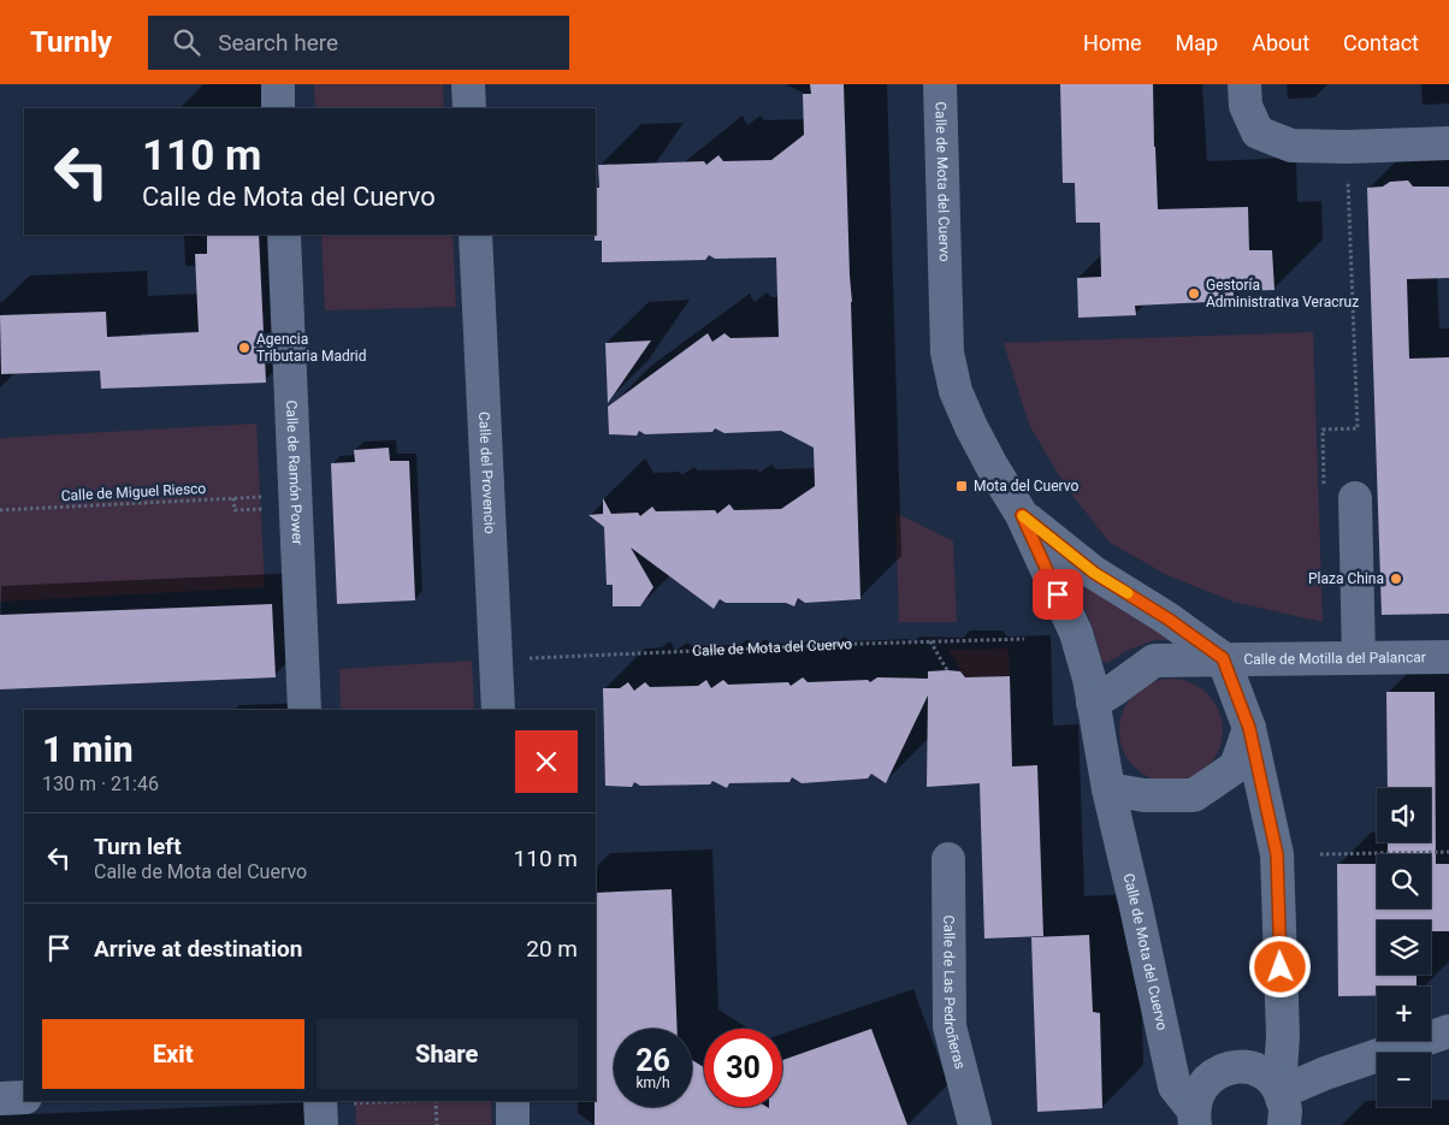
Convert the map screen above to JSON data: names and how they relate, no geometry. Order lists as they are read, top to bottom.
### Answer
{
  "streets": {
    "street": [
      "Calle de Mota del Cuervo",
      "Calle de Ramón Power",
      "Calle del Provencio",
      "Calle de Motilla del Palancar",
      "Calle de Las Pedroñeras"
    ],
    "path": ["Calle de Miguel Riesco"]
  },
  "crossings": [
    ["Calle de Mota del Cuervo", "Calle de Motilla del Palancar"]
  ],
  "places": {
    "other": ["Gestoría Administrativa Veracruz", "Agencia Tributaria Madrid", "Plaza China"],
    "transit": ["Mota del Cuervo"]
  },
  "page": {
    "header": "Turnly",
    "search": "Search here",
    "nav": [
      "Home",
      "Map",
      "About",
      "Contact"
    ],
    "turn": ["110 m", "Calle de Mota del Cuervo"],
    "heading": ["1 min", "130 m · 21:46"],
    "map_buttons": ["+", "−"],
    "list": [
      {
        "name": "Turn left",
        "note": "Calle de Mota del Cuervo",
        "value": "110 m"
      },
      {
        "name": "Arrive at destination",
        "value": "20 m"
      }
    ],
    "buttons": ["Exit", "Share"],
    "speed": "26 km/h",
    "limit": "30"
  }
}
